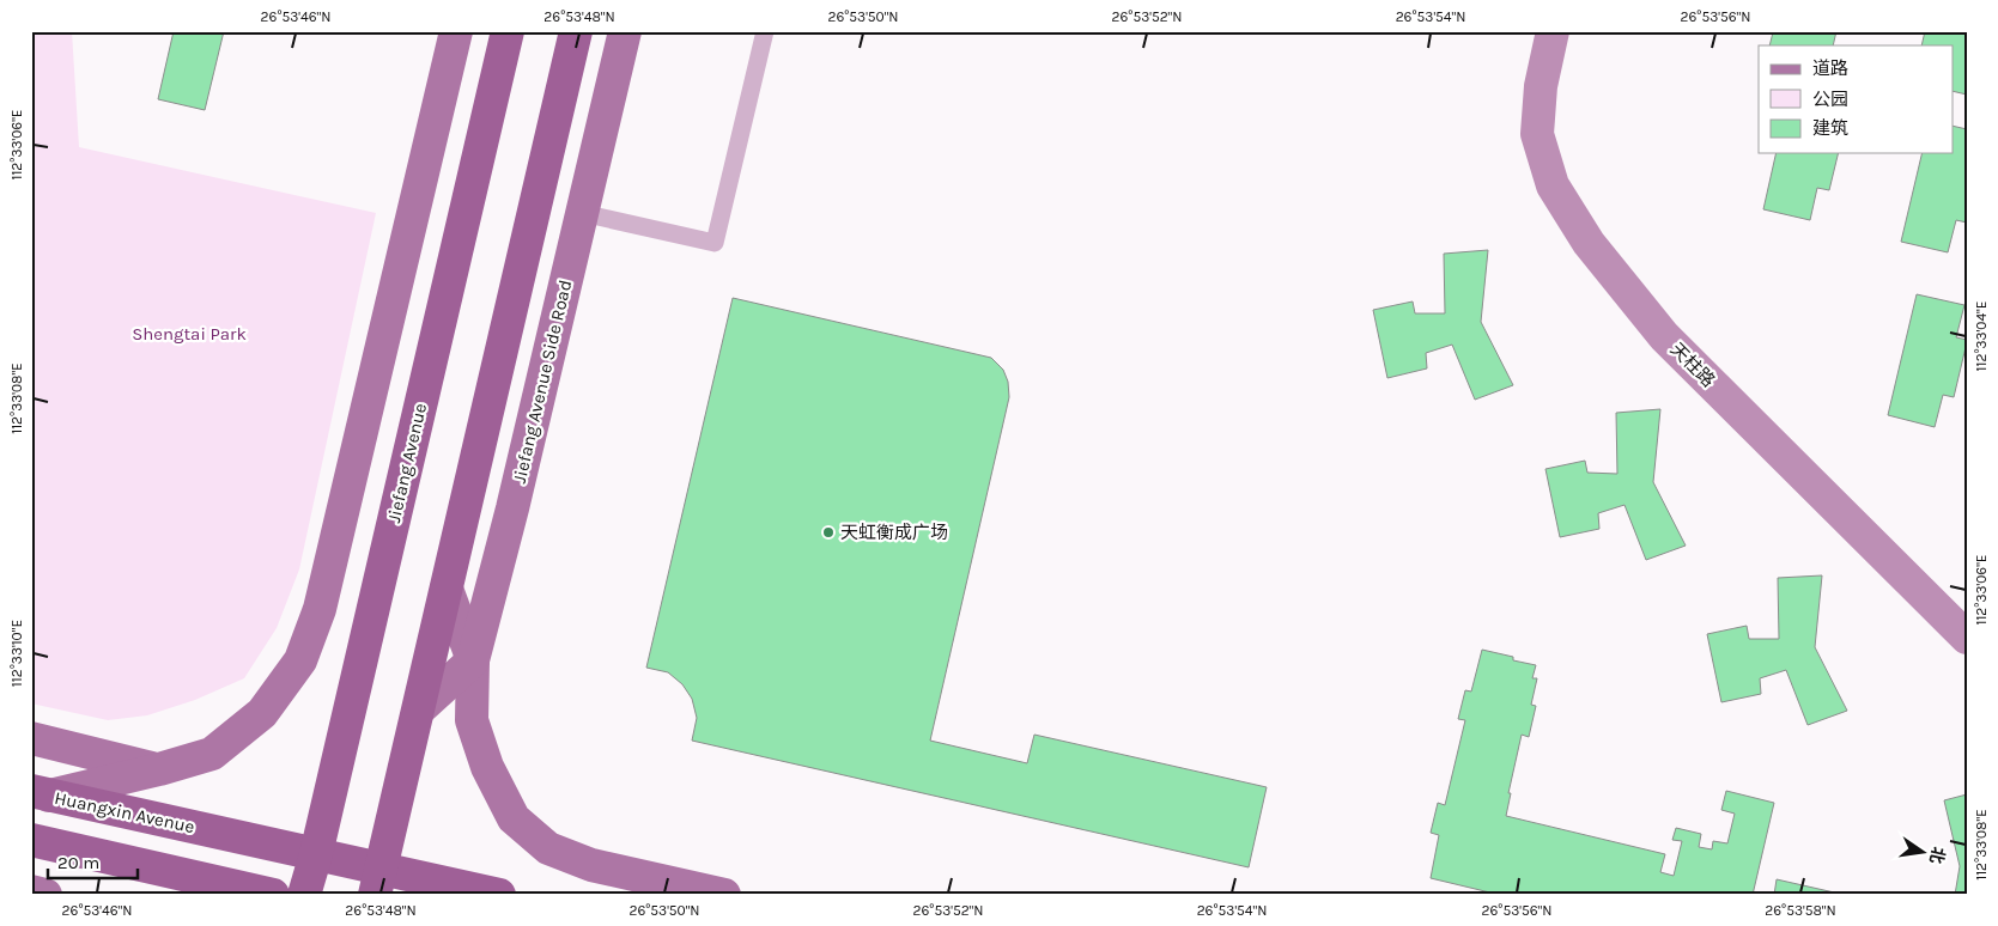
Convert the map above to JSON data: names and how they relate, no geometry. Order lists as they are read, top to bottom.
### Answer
{
  "streets": {
    "highway": ["Jiefang Avenue", "Huangxin Avenue"],
    "main road": ["Jiefang Avenue Side Road"],
    "street": ["天柱路"]
  },
  "crossings": [
    ["Jiefang Avenue", "Huangxin Avenue"]
  ],
  "parks": ["Shengtai Park"],
  "places": ["天虹衡成广场"],
  "legend": ["道路", "公园", "建筑"],
  "scale_bar": "20 m",
  "north": "right",
  "coordinates": [
    "26°53'46\"N",
    "26°53'48\"N",
    "26°53'50\"N",
    "26°53'52\"N",
    "26°53'54\"N",
    "26°53'56\"N",
    "112°33'06\"E",
    "112°33'04\"E",
    "112°33'08\"E",
    "112°33'10\"E",
    "26°53'58\"N"
  ]
}
